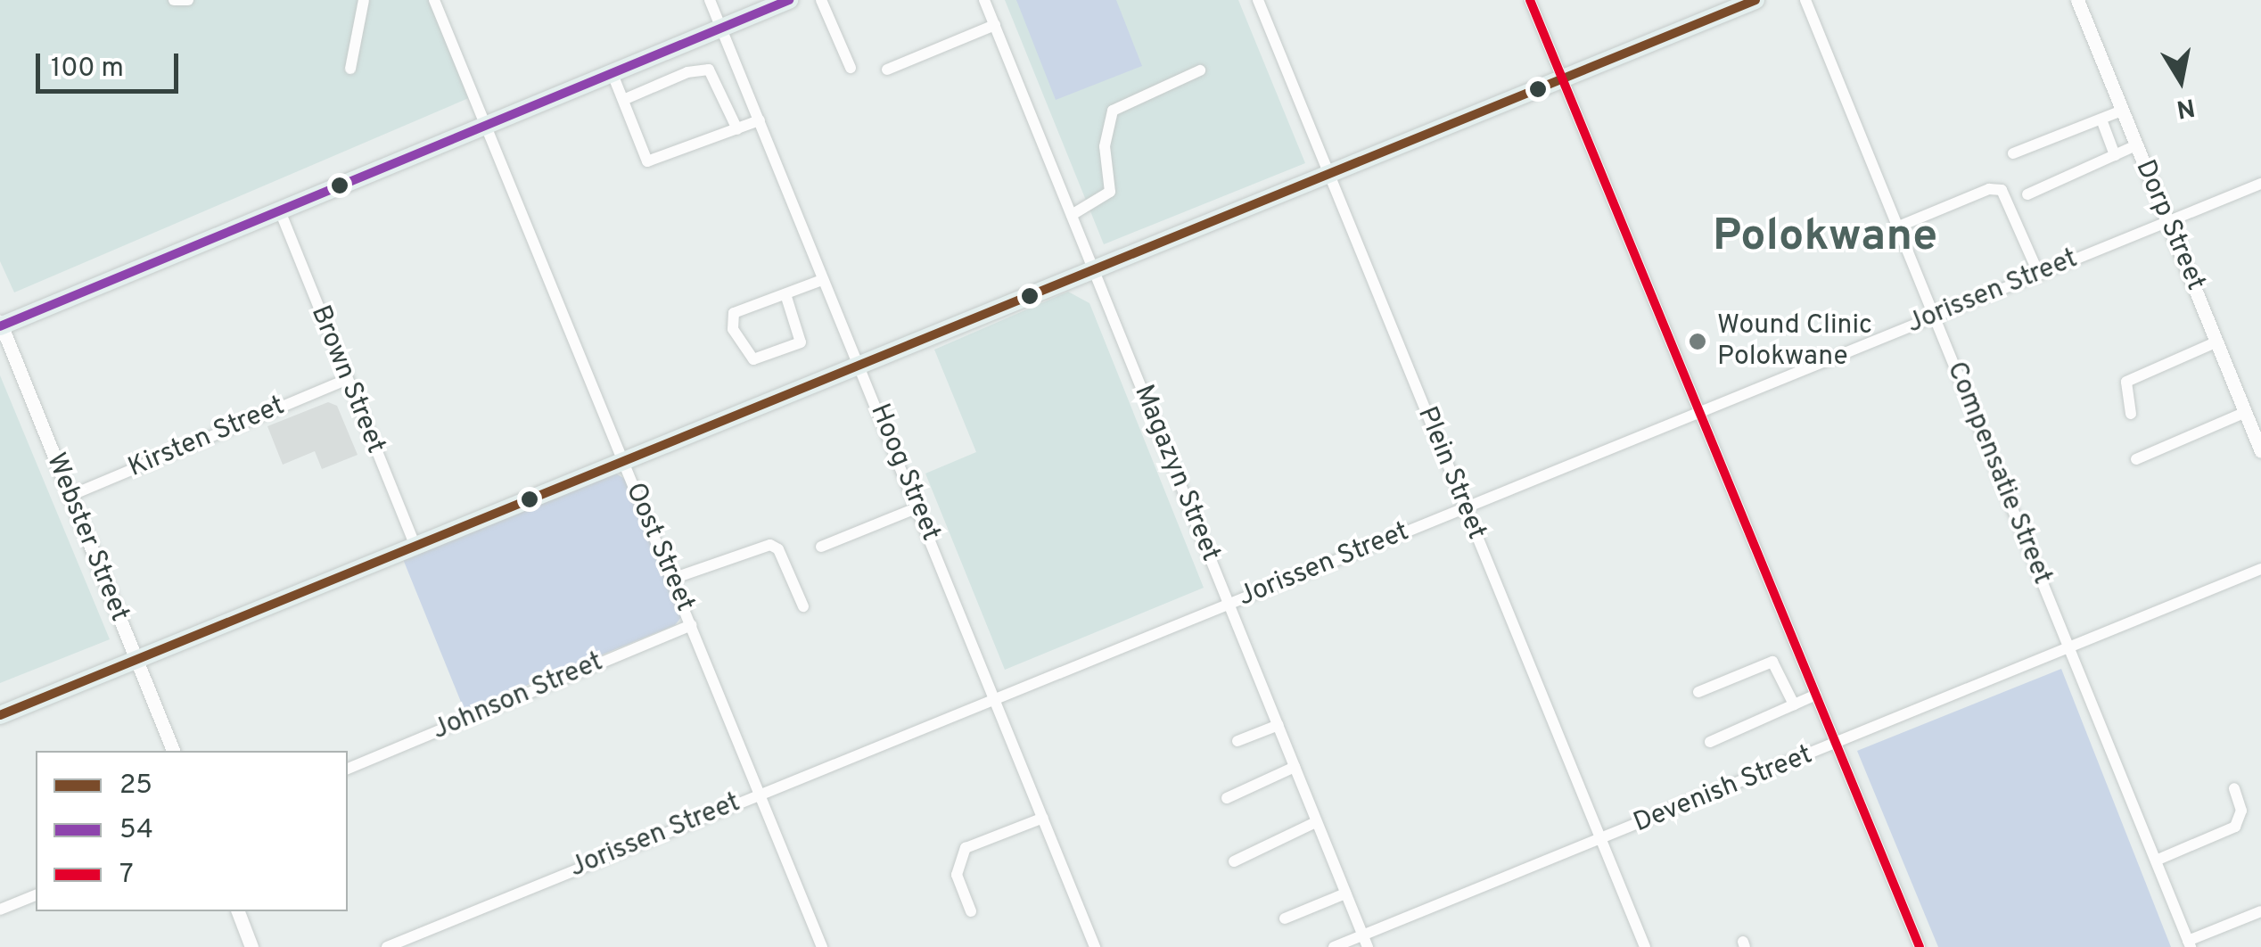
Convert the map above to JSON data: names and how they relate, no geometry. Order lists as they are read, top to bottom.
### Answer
{
  "streets": {
    "street": [
      "Dorp Street",
      "Jorissen Street",
      "Brown Street",
      "Kirsten Street",
      "Hoog Street",
      "Magazyn Street",
      "Plein Street",
      "Compensatie Street",
      "Webster Street",
      "Oost Street",
      "Johnson Street",
      "Devenish Street"
    ]
  },
  "crossings": [
    ["Dorp Street", "Jorissen Street"],
    ["Jorissen Street", "Hoog Street"],
    ["Jorissen Street", "Magazyn Street"],
    ["Jorissen Street", "Plein Street"],
    ["Jorissen Street", "Compensatie Street"],
    ["Jorissen Street", "Oost Street"],
    ["Brown Street", "Kirsten Street"],
    ["Kirsten Street", "Webster Street"],
    ["Magazyn Street", "Devenish Street"],
    ["Plein Street", "Devenish Street"],
    ["Compensatie Street", "Devenish Street"],
    ["Oost Street", "Johnson Street"]
  ],
  "districts": ["Polokwane"],
  "places": ["Wound Clinic Polokwane"],
  "lines": ["transit line 25", "transit line 54", "transit line 7"],
  "legend": ["25", "54", "7"],
  "scale_bar": "100 m",
  "north": "bottom"
}
